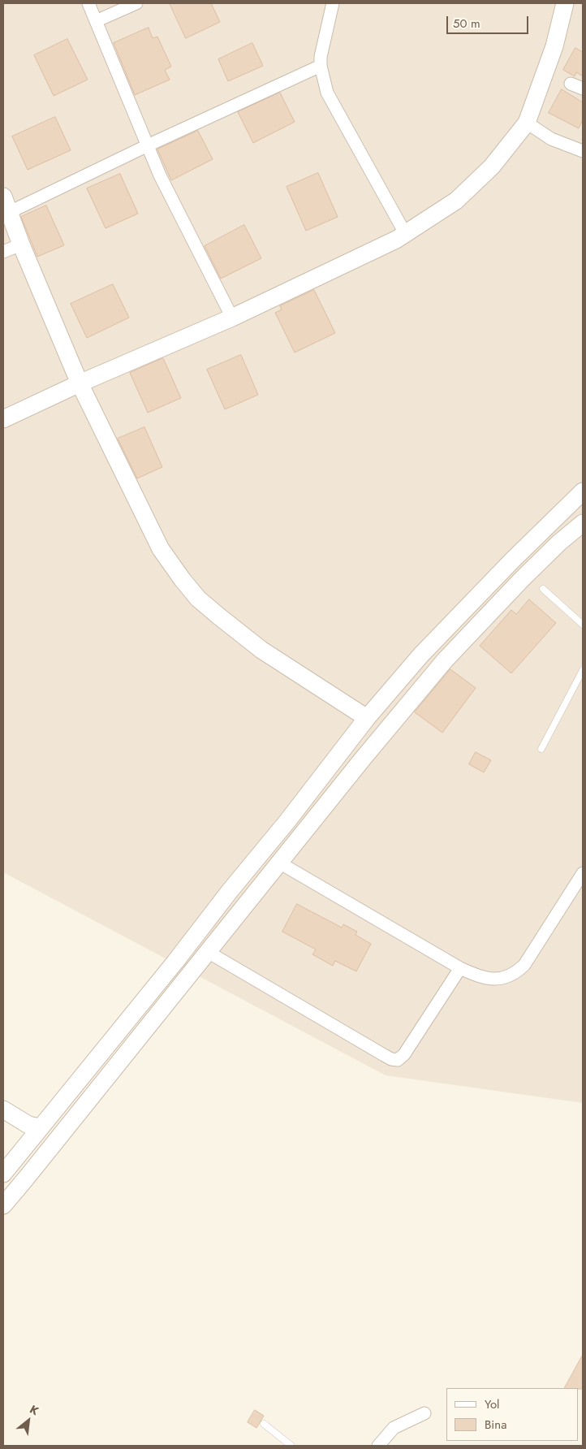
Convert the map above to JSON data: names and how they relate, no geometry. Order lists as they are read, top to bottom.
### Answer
{
  "legend": ["Yol", "Bina"],
  "scale_bar": "50 m",
  "north": "top right"
}
